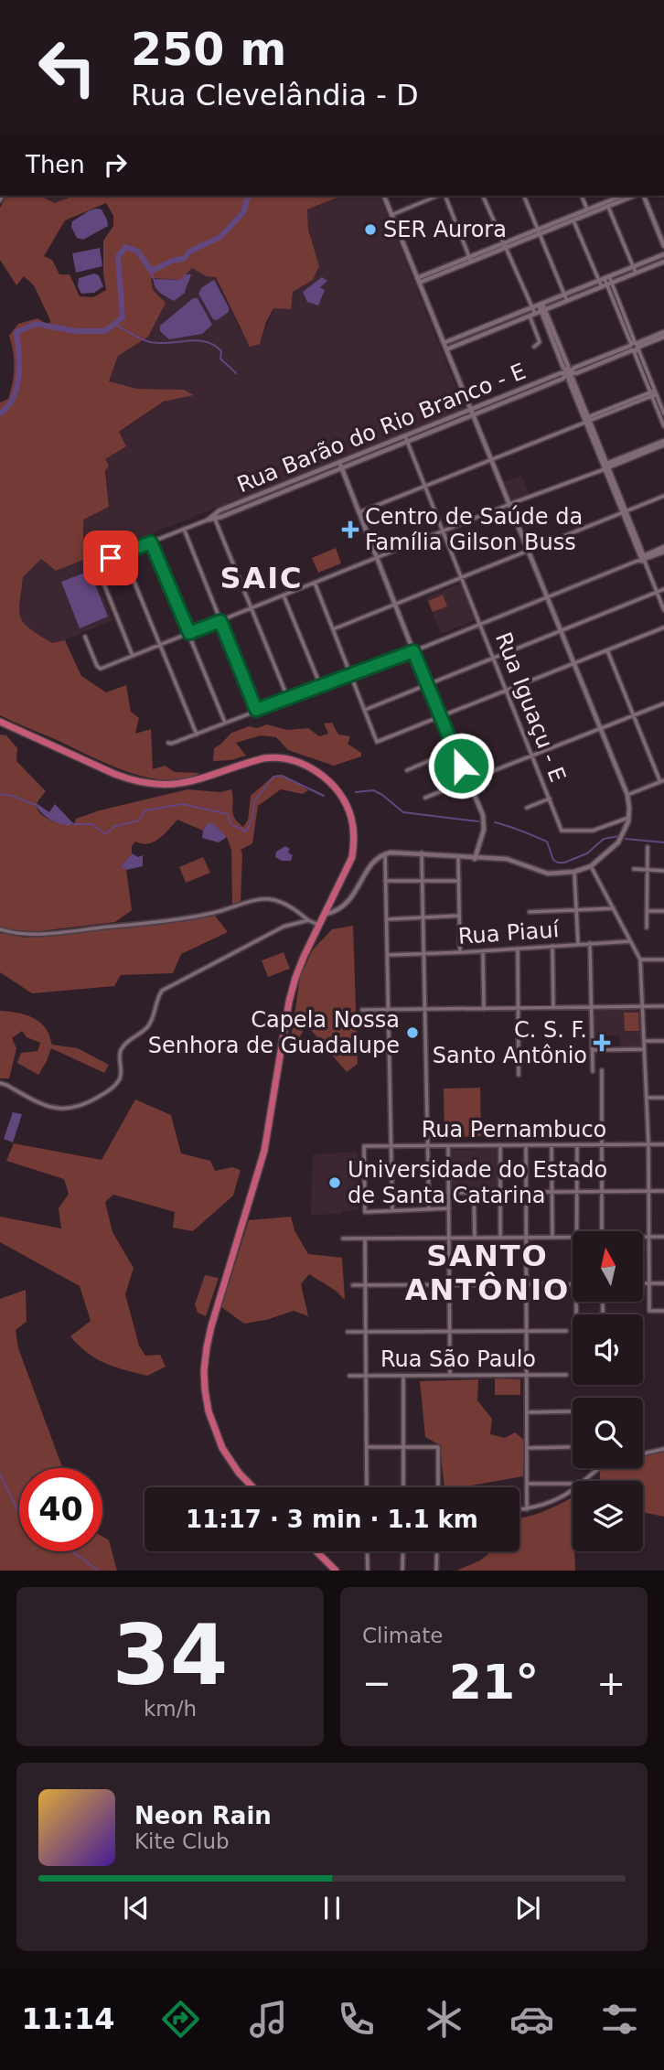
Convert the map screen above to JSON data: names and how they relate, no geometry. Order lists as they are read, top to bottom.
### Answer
{
  "streets": {
    "street": [
      "Rua Barão do Rio Branco - E",
      "Rua Iguaçu - E",
      "Rua Piauí",
      "Rua Pernambuco",
      "Rua São Paulo"
    ]
  },
  "crossings": [
    ["Rua Barão do Rio Branco - E", "Rua Iguaçu - E"]
  ],
  "districts": ["SAIC", "SANTO ANTÔNIO"],
  "places": {
    "other": ["SER Aurora", "Capela Nossa Senhora de Guadalupe", "Universidade do Estado de Santa Catarina"],
    "health": ["Centro de Saúde da Família Gilson Buss", "C. S. F. Santo Antônio"]
  },
  "north": "top",
  "page": {
    "turn": ["250 m", "Rua Clevelândia - D"],
    "then": "Then",
    "limit": "40",
    "trip": "11:17 · 3 min · 1.1 km",
    "tile": [
      ["34", "km/h"],
      "Climate"
    ],
    "heat": ["−", "21°", "+"],
    "song": ["Neon Rain", "Kite Club"],
    "tabs": "11:14"
  }
}
